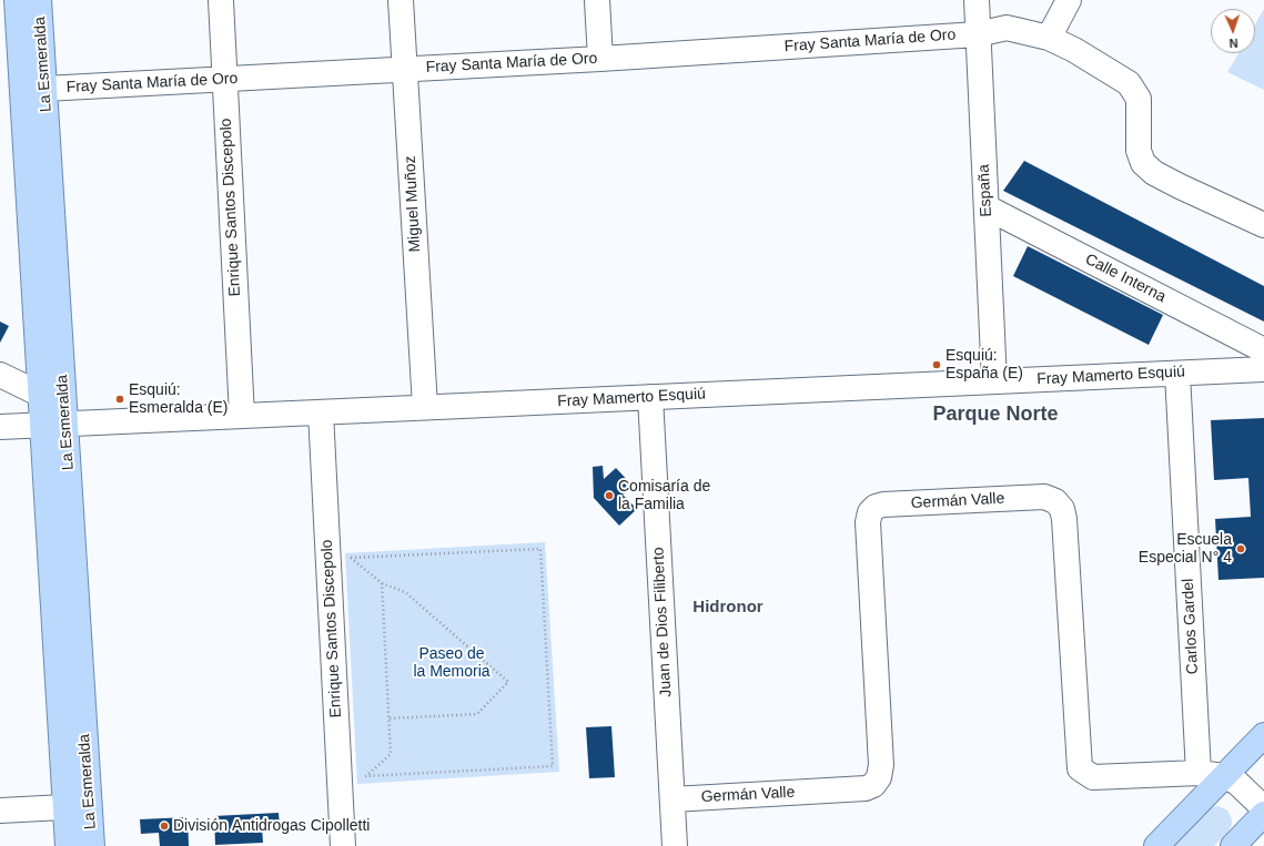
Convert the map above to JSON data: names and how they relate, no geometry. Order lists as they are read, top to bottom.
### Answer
{
  "streets": {
    "main road": ["La Esmeralda"],
    "street": [
      "Fray Santa María de Oro",
      "España",
      "Miguel Muñoz",
      "Enrique Santos Discepolo",
      "Calle Interna",
      "Fray Mamerto Esquiú",
      "Germán Valle",
      "Juan de Dios Filiberto",
      "Carlos Gardel"
    ]
  },
  "crossings": [
    ["Fray Santa María de Oro", "La Esmeralda"],
    ["Fray Santa María de Oro", "España"],
    ["Fray Santa María de Oro", "Miguel Muñoz"],
    ["Fray Santa María de Oro", "Enrique Santos Discepolo"],
    ["La Esmeralda", "Fray Mamerto Esquiú"],
    ["España", "Calle Interna"],
    ["España", "Fray Mamerto Esquiú"],
    ["Miguel Muñoz", "Fray Mamerto Esquiú"],
    ["Enrique Santos Discepolo", "Fray Mamerto Esquiú"],
    ["Fray Mamerto Esquiú", "Juan de Dios Filiberto"],
    ["Fray Mamerto Esquiú", "Carlos Gardel"],
    ["Germán Valle", "Juan de Dios Filiberto"],
    ["Germán Valle", "Carlos Gardel"]
  ],
  "districts": ["Parque Norte", "Hidronor"],
  "parks": ["Paseo de la Memoria"],
  "places": [
    "Esquiú: España (E)",
    "Esquiú: Esmeralda (E)",
    "Comisaría de la Familia",
    "Escuela Especial N° 4",
    "División Antidrogas Cipolletti"
  ],
  "north": "bottom"
}
